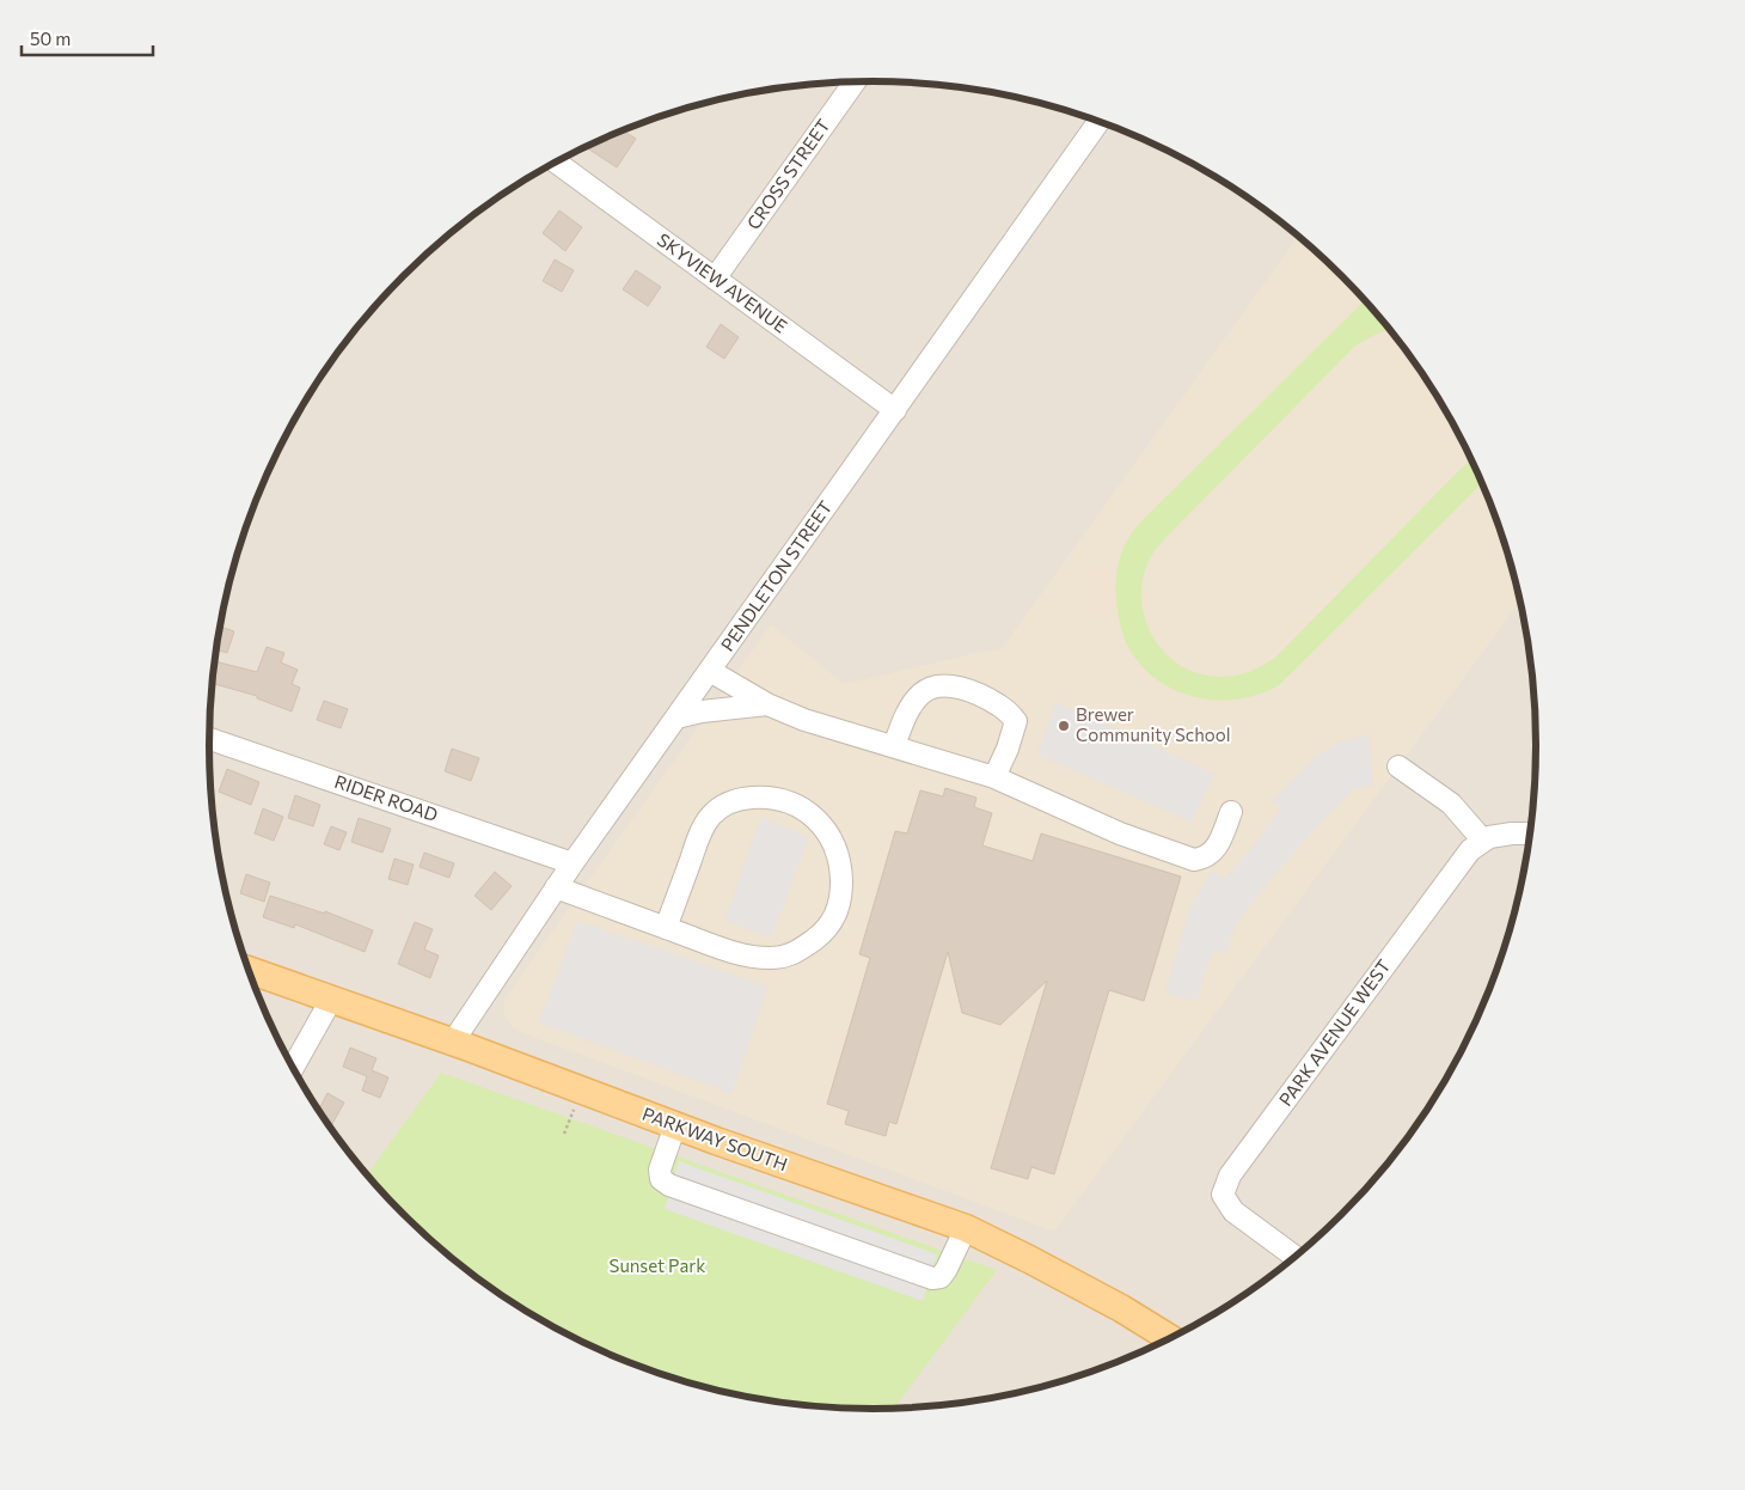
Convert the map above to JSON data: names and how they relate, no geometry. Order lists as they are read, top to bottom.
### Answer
{
  "streets": {
    "main road": ["PARKWAY SOUTH"],
    "street": [
      "CROSS STREET",
      "SKYVIEW AVENUE",
      "PENDLETON STREET",
      "RIDER ROAD",
      "PARK AVENUE WEST"
    ]
  },
  "crossings": [
    ["CROSS STREET", "SKYVIEW AVENUE"],
    ["SKYVIEW AVENUE", "PENDLETON STREET"],
    ["PENDLETON STREET", "RIDER ROAD"],
    ["PENDLETON STREET", "PARKWAY SOUTH"]
  ],
  "parks": ["Sunset Park"],
  "places": ["Brewer Community School"],
  "scale_bar": "50 m"
}
